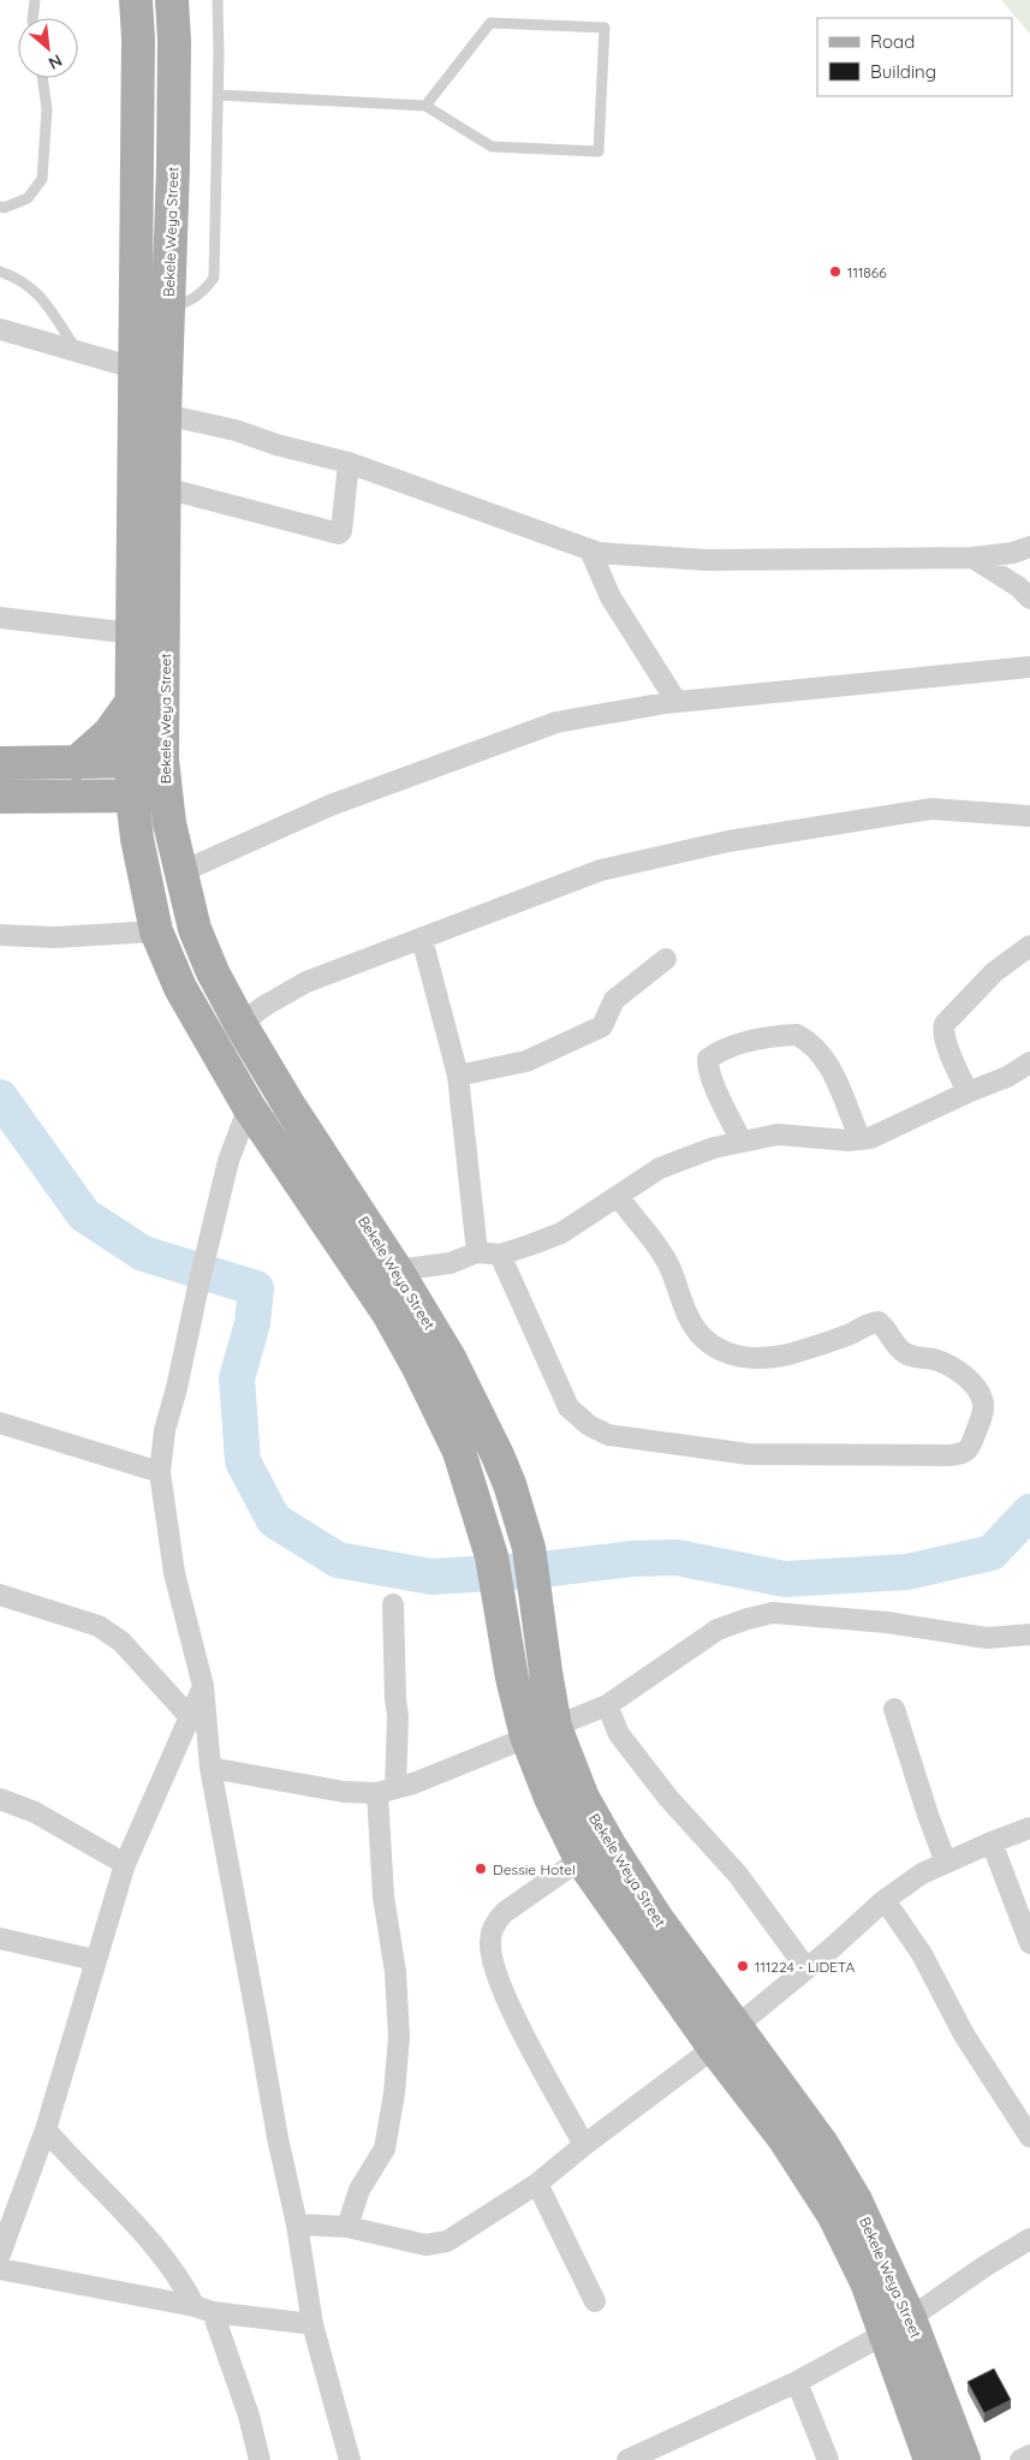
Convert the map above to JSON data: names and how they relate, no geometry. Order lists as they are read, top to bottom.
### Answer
{
  "streets": {
    "main road": ["Bekele Weya Street"]
  },
  "places": ["111866", "Dessie Hotel", "111224 - LIDETA"],
  "legend": ["Road", "Building"],
  "north": "bottom right"
}
